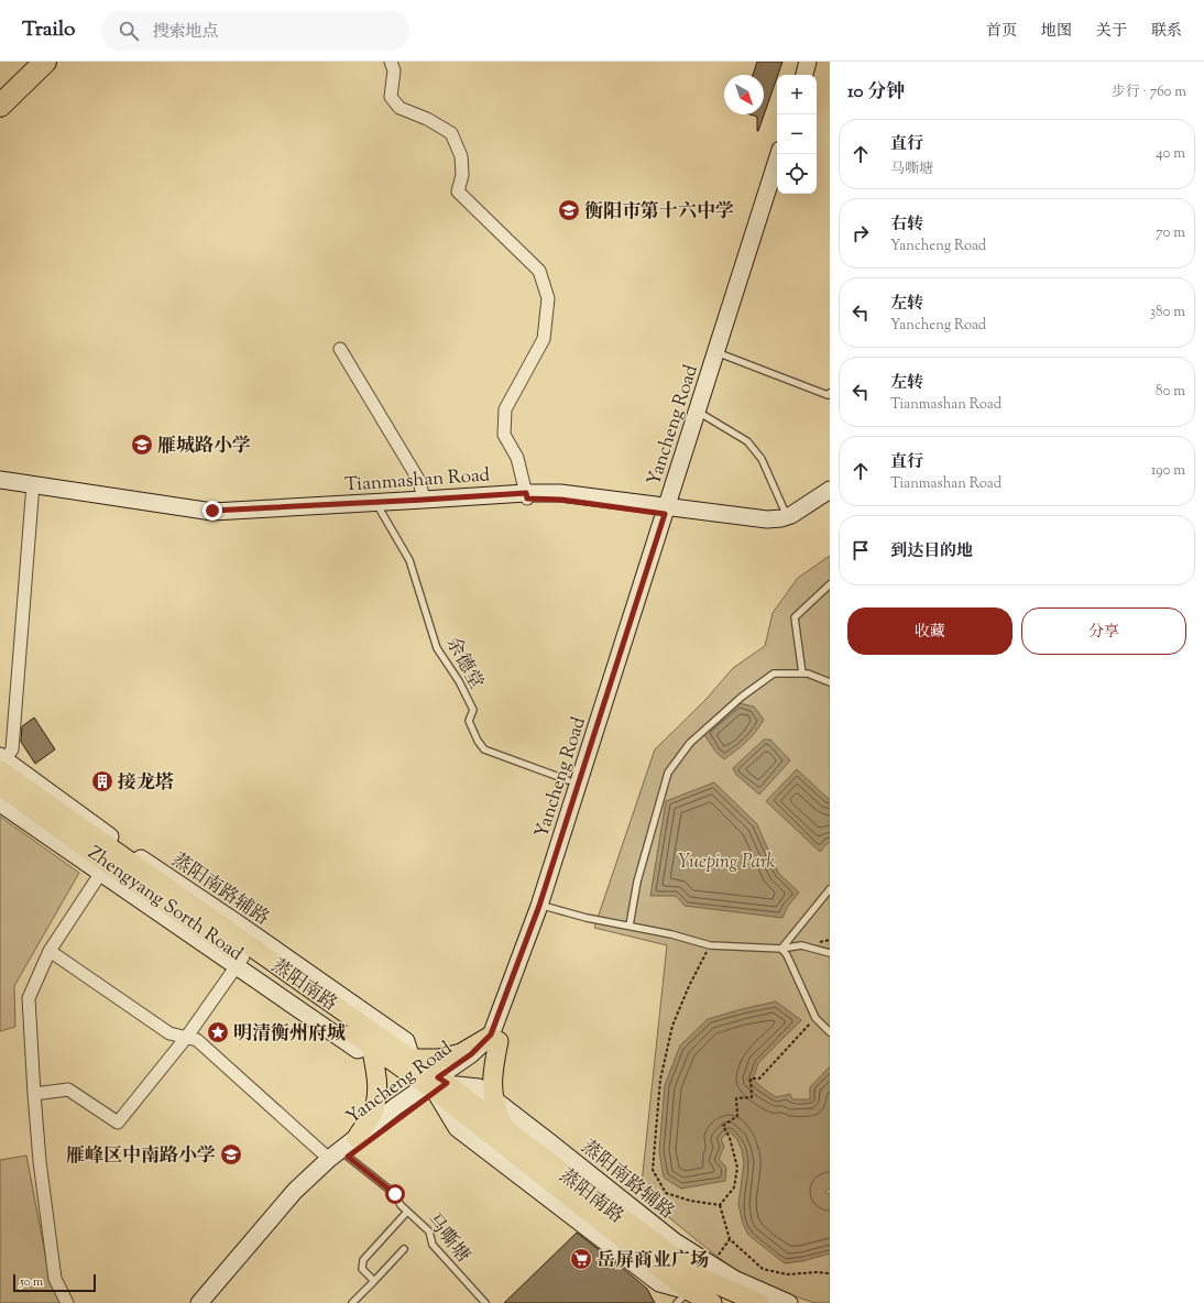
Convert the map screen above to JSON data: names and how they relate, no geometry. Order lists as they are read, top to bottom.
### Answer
{
  "streets": {
    "main road": ["Zhengyang Sorth Road", "蒸阳南路"],
    "street": ["Yancheng Road", "Tianmashan Road", "蒸阳南路辅路"],
    "lane": ["余德堂", "马嘶塘"]
  },
  "crossings": [
    ["Yancheng Road", "Tianmashan Road"],
    ["Yancheng Road", "蒸阳南路辅路"],
    ["Yancheng Road", "Zhengyang Sorth Road"],
    ["Yancheng Road", "蒸阳南路"],
    ["Yancheng Road", "马嘶塘"],
    ["Tianmashan Road", "余德堂"],
    ["蒸阳南路辅路", "Zhengyang Sorth Road"],
    ["蒸阳南路辅路", "蒸阳南路"],
    ["Zhengyang Sorth Road", "蒸阳南路"]
  ],
  "parks": ["Yueping Park"],
  "places": {
    "school or university": ["衡阳市第十六中学", "雁城路小学", "雁峰区中南路小学"],
    "building": ["接龙塔"],
    "place": ["明清衡州府城"],
    "supermarket": ["岳屏商业广场"]
  },
  "scale_bar": "50 m",
  "north": "bottom right",
  "page": {
    "header": "Trailo",
    "search": "搜索地点",
    "nav": [
      "首页",
      "地图",
      "关于",
      "联系"
    ],
    "heading": ["10 分钟", "步行 · 760 m"],
    "map_buttons": ["+", "−"],
    "list": [
      ["直行", "马嘶塘", "40 m"],
      ["右转", "Yancheng Road", "70 m"],
      ["左转", "Yancheng Road", "380 m"],
      ["左转", "Tianmashan Road", "80 m"],
      ["直行", "Tianmashan Road", "190 m"],
      "到达目的地"
    ],
    "buttons": ["收藏", "分享"],
    "scale": "50 m"
  }
}
